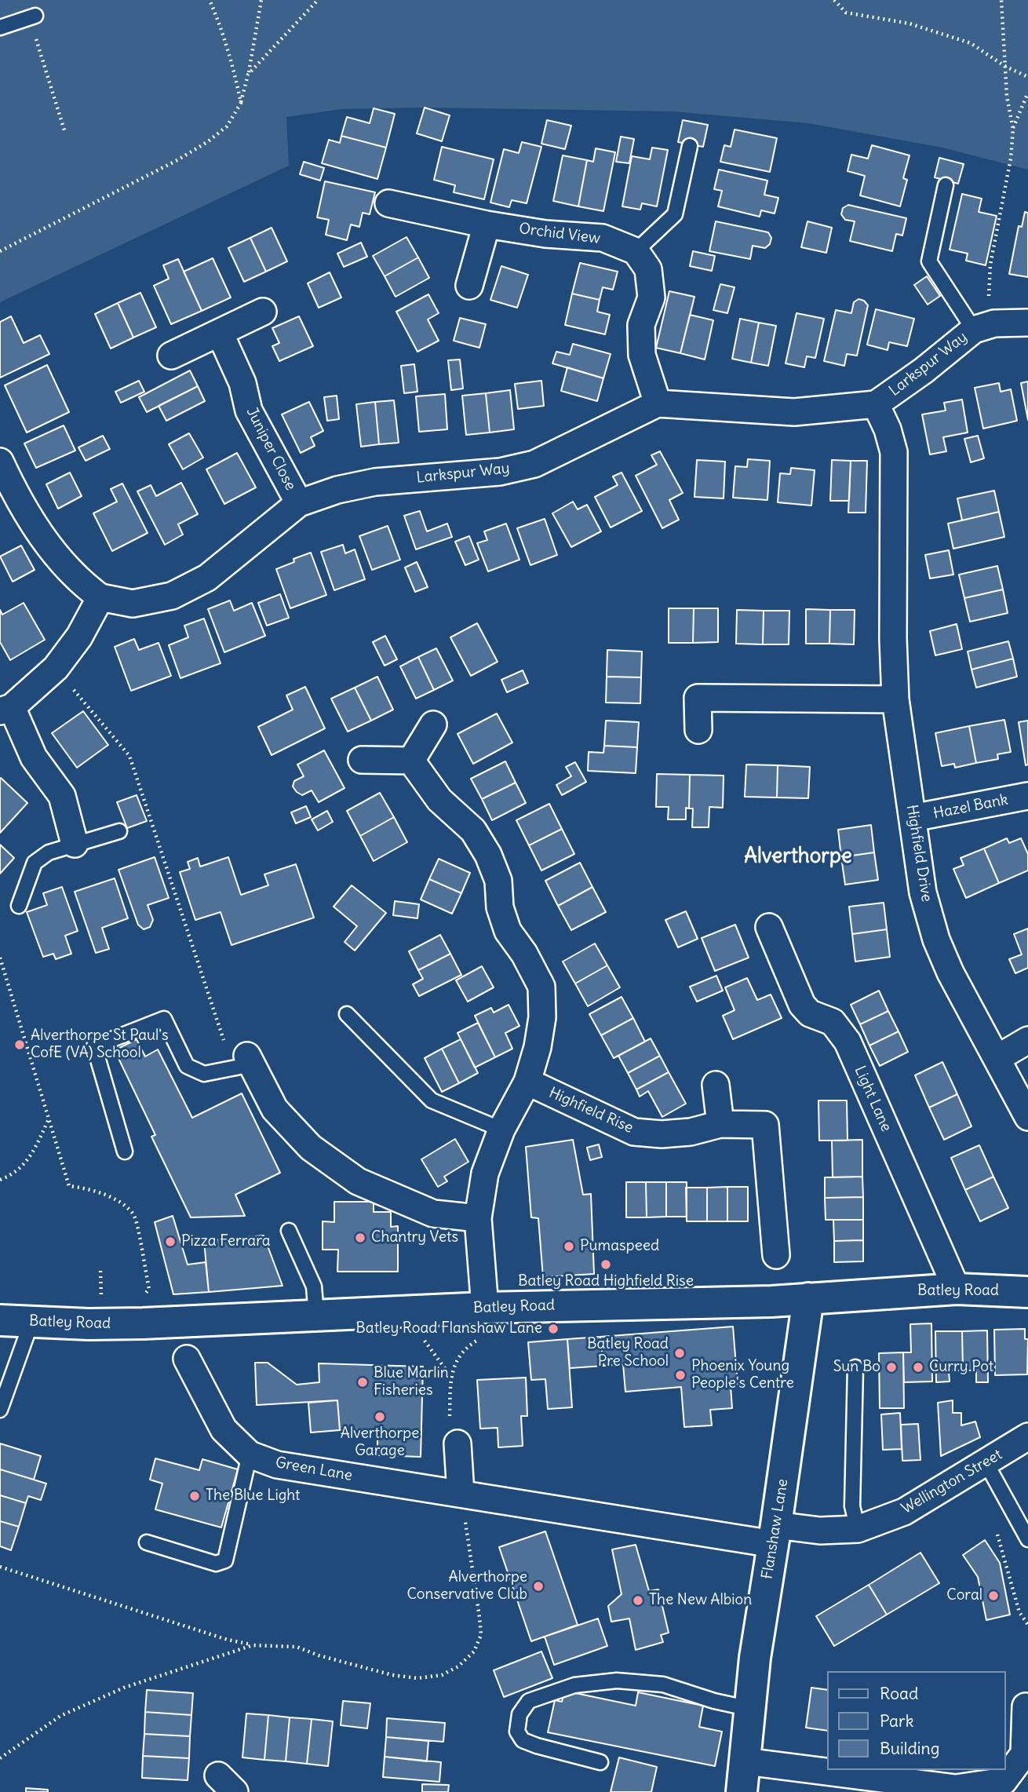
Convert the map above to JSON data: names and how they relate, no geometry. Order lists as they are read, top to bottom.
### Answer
{
  "streets": {
    "street": [
      "Orchid View",
      "Larkspur Way",
      "Juniper Close",
      "Hazel Bank",
      "Highfield Drive",
      "Light Lane",
      "Highfield Rise",
      "Batley Road",
      "Green Lane",
      "Wellington Street",
      "Flanshaw Lane"
    ]
  },
  "crossings": [
    ["Larkspur Way", "Juniper Close"],
    ["Larkspur Way", "Highfield Drive"],
    ["Hazel Bank", "Highfield Drive"],
    ["Light Lane", "Batley Road"],
    ["Batley Road", "Flanshaw Lane"],
    ["Green Lane", "Wellington Street"],
    ["Green Lane", "Flanshaw Lane"],
    ["Wellington Street", "Flanshaw Lane"]
  ],
  "districts": ["Alverthorpe"],
  "places": [
    "Alverthorpe St Paul's CofE (VA) School",
    "Chantry Vets",
    "Pizza Ferrara",
    "Pumaspeed",
    "Batley Road Highfield Rise",
    "Batley Road Flanshaw Lane",
    "Batley Road Pre School",
    "Sun Bo",
    "Curry Pot",
    "Phoenix Young People's Centre",
    "Blue Marlin Fisheries",
    "Alverthorpe Garage",
    "The Blue Light",
    "Alverthorpe Conservative Club",
    "Coral",
    "The New Albion"
  ],
  "legend": ["Road", "Park", "Building"]
}
